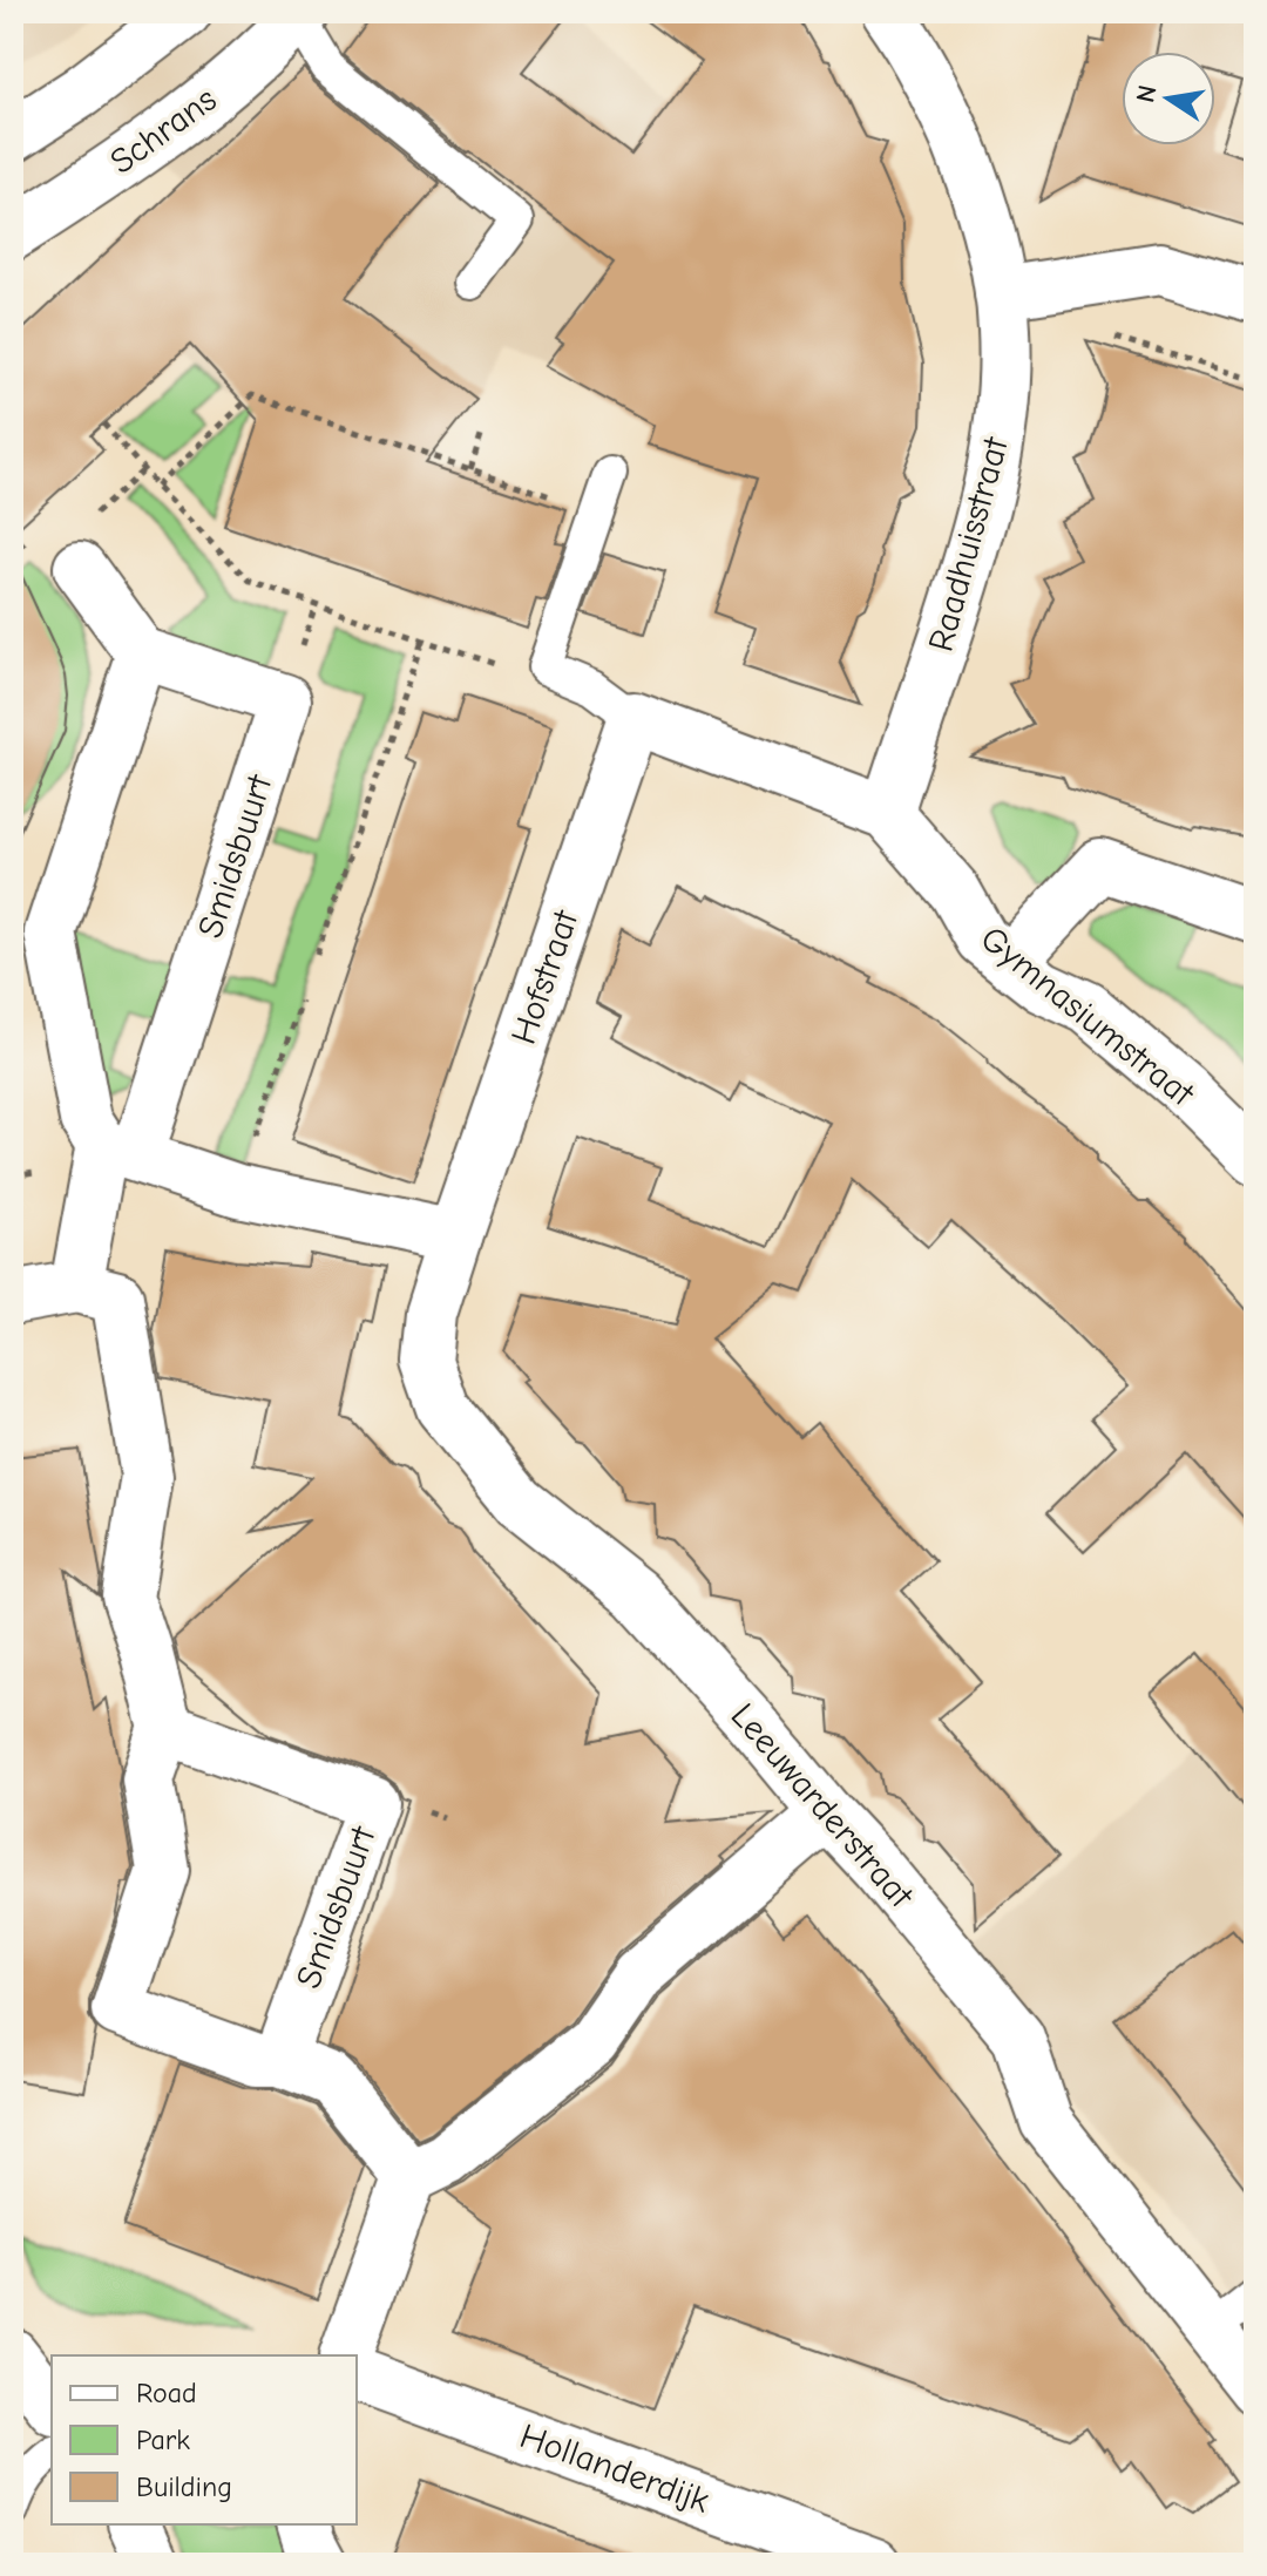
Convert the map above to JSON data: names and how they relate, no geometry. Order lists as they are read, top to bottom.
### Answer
{
  "streets": {
    "street": [
      "Schrans",
      "Raadhuisstraat",
      "Smidsbuurt",
      "Hofstraat",
      "Gymnasiumstraat",
      "Leeuwarderstraat",
      "Hollanderdijk"
    ]
  },
  "crossings": [
    ["Raadhuisstraat", "Gymnasiumstraat"],
    ["Hofstraat", "Gymnasiumstraat"],
    ["Hofstraat", "Leeuwarderstraat"]
  ],
  "legend": ["Road", "Park", "Building"],
  "north": "left"
}
